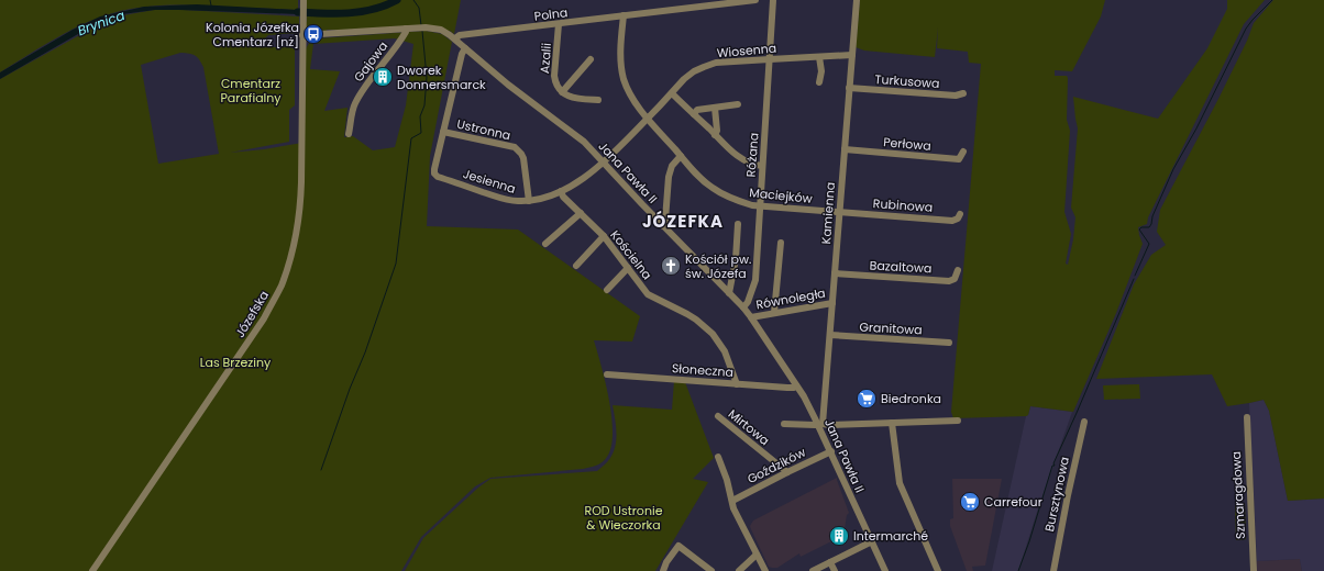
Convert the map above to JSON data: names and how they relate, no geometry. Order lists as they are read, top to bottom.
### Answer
{
  "streets": {
    "street": [
      "Polna",
      "Wiosenna",
      "Azalii",
      "Gajowa",
      "Turkusowa",
      "Ustronna",
      "Perłowa",
      "Różana",
      "Jana Pawła II",
      "Jesienna",
      "Maciejków",
      "Rubinowa",
      "Kamienna",
      "Kościelna",
      "Bazaltowa",
      "Równoległa",
      "Józefska",
      "Granitowa",
      "Słoneczna",
      "Mirtowa",
      "Goździków",
      "Bursztynowa",
      "Szmaragdowa"
    ]
  },
  "crossings": [
    ["Polna", "Azalii"],
    ["Polna", "Jana Pawła II"],
    ["Polna", "Maciejków"],
    ["Wiosenna", "Różana"],
    ["Wiosenna", "Jana Pawła II"],
    ["Wiosenna", "Jesienna"],
    ["Wiosenna", "Maciejków"],
    ["Wiosenna", "Kamienna"],
    ["Gajowa", "Jana Pawła II"],
    ["Turkusowa", "Kamienna"],
    ["Ustronna", "Jesienna"],
    ["Perłowa", "Kamienna"],
    ["Różana", "Jana Pawła II"],
    ["Różana", "Maciejków"],
    ["Jana Pawła II", "Jesienna"],
    ["Jana Pawła II", "Kamienna"],
    ["Jana Pawła II", "Równoległa"],
    ["Jana Pawła II", "Józefska"],
    ["Jana Pawła II", "Słoneczna"],
    ["Jana Pawła II", "Goździków"],
    ["Jesienna", "Kościelna"],
    ["Maciejków", "Rubinowa"],
    ["Maciejków", "Kamienna"],
    ["Rubinowa", "Kamienna"],
    ["Kamienna", "Bazaltowa"],
    ["Kamienna", "Równoległa"],
    ["Kamienna", "Granitowa"],
    ["Kościelna", "Słoneczna"],
    ["Mirtowa", "Goździków"]
  ],
  "districts": ["JÓZEFKA"],
  "water": ["Brynica"],
  "parks": ["Cmentarz Parafialny", "Las Brzeziny", "ROD Ustronie & Wieczorka"],
  "places": {
    "bus stop": ["Kolonia Józefka Cmentarz [nż]"],
    "building": ["Dworek Donnersmarck", "Intermarché"],
    "church": ["Kościół pw. św. Józefa"],
    "supermarket": ["Biedronka", "Carrefour"]
  }
}
